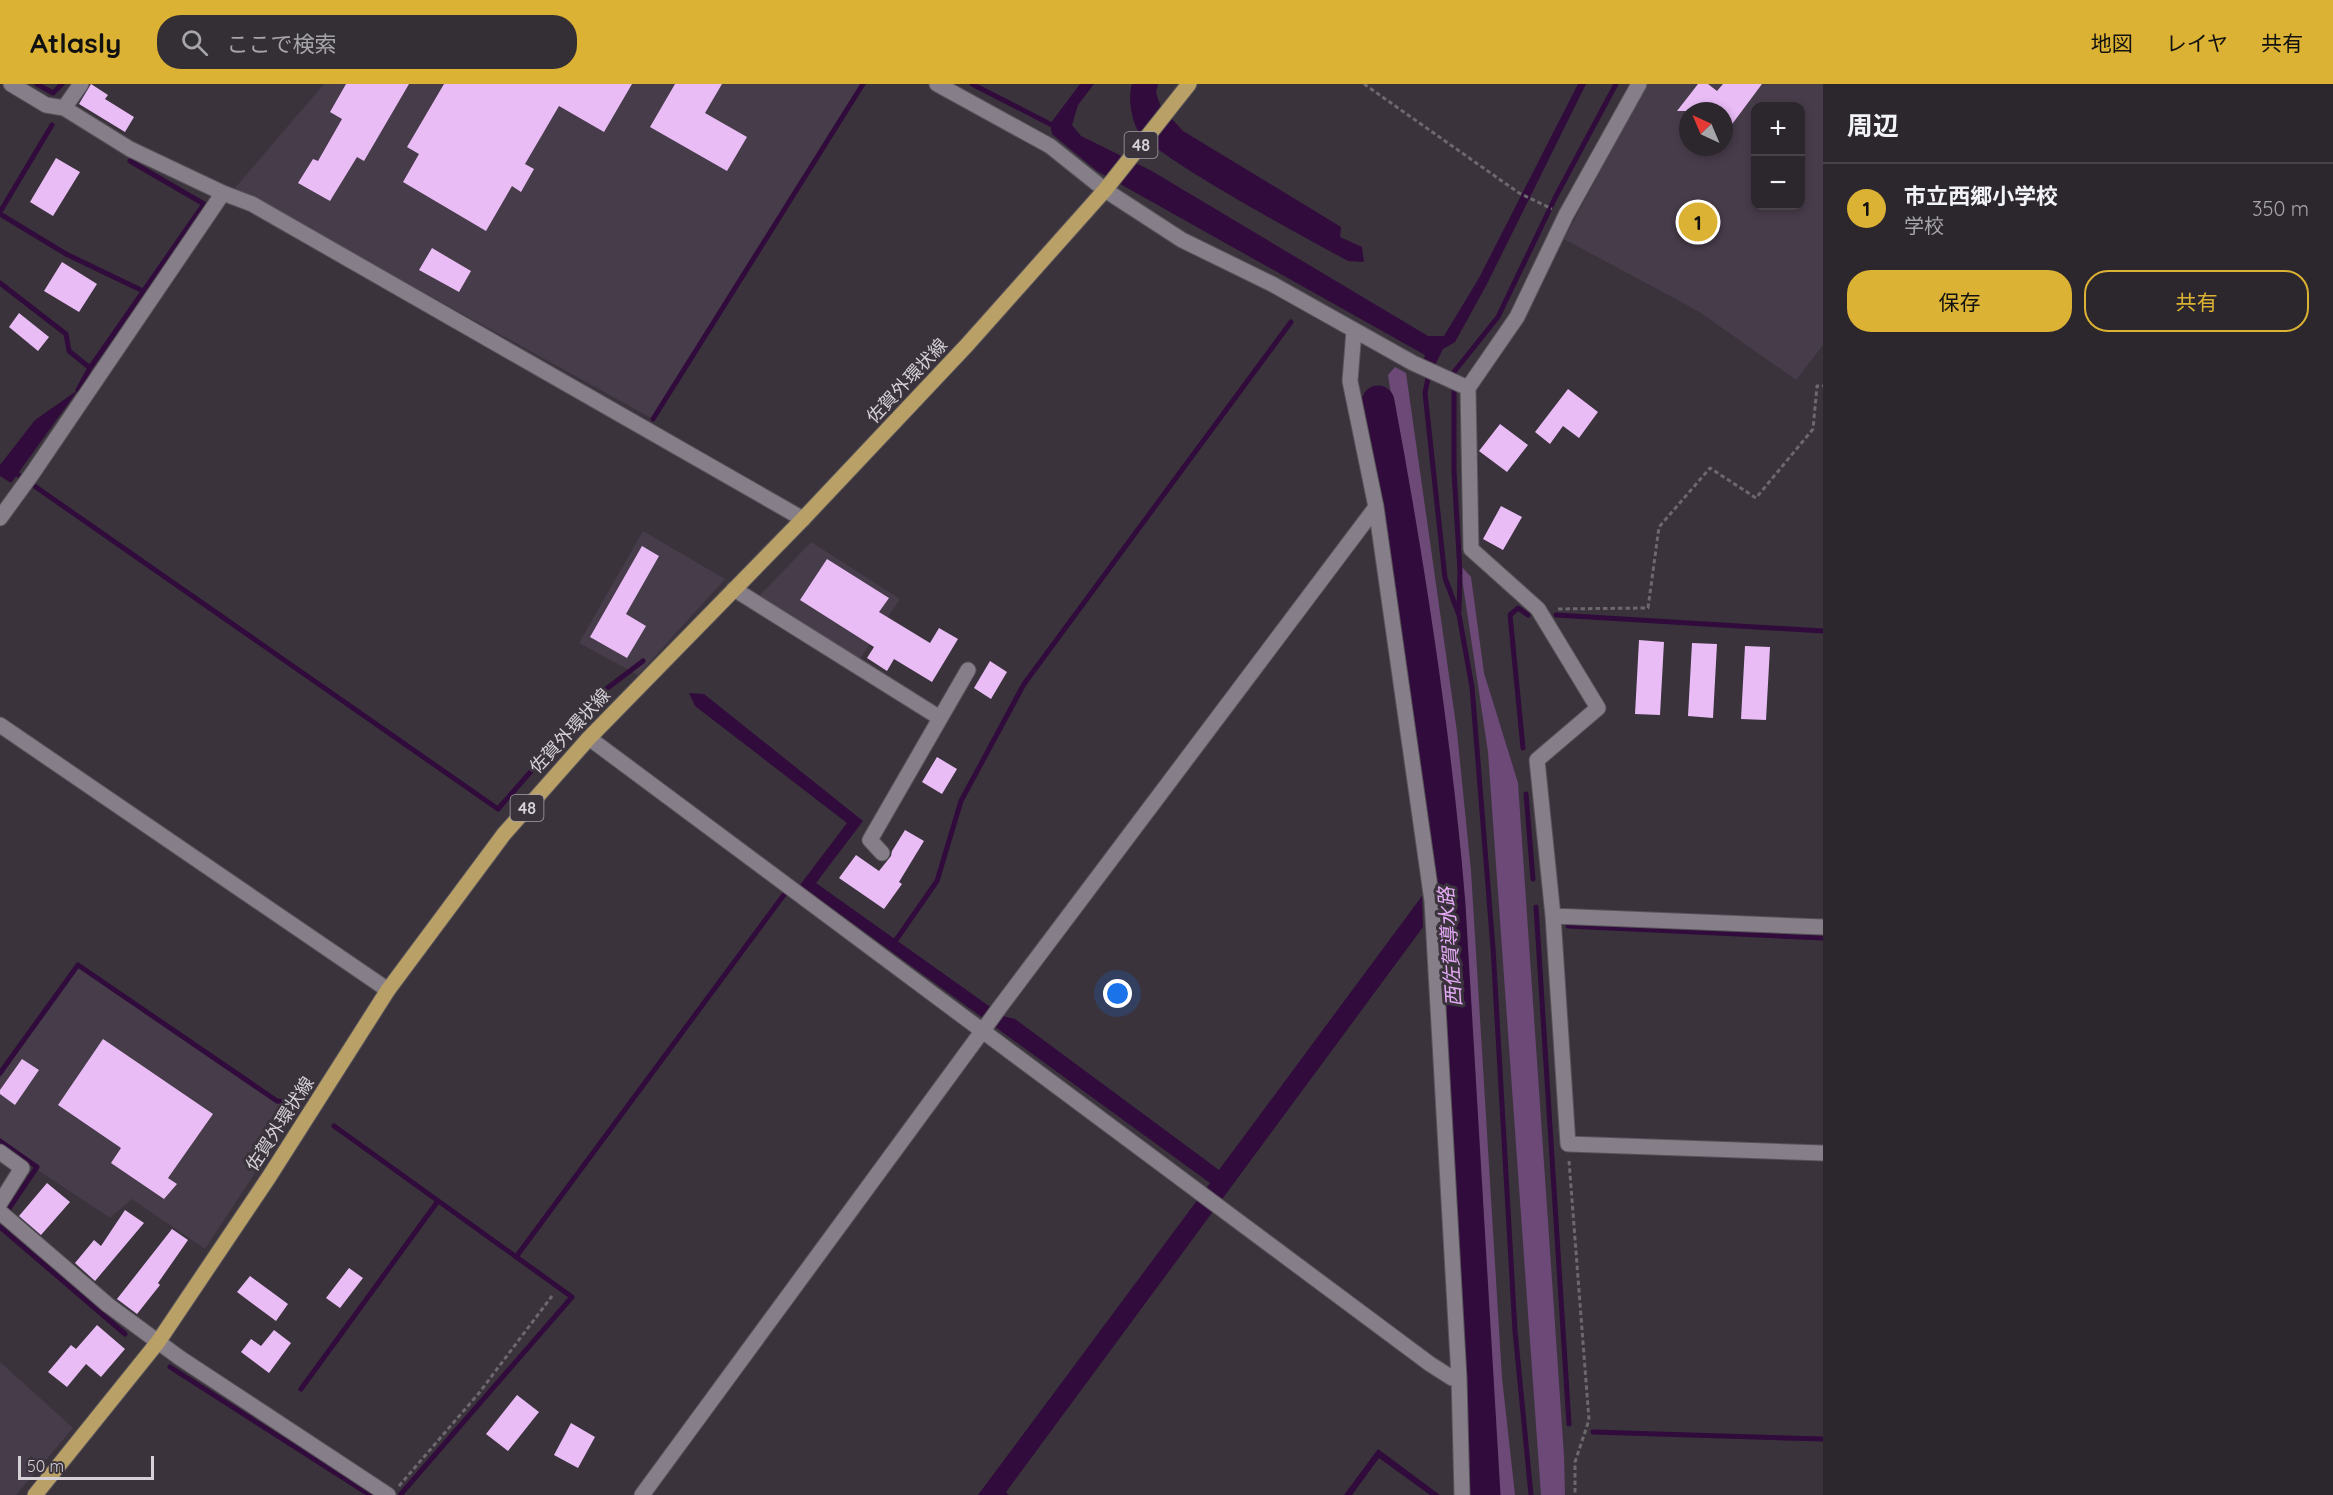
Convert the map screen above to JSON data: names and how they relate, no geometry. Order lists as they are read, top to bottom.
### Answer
{
  "streets": {
    "main road": ["48", "佐賀外環状線"]
  },
  "water": ["西佐賀導水路"],
  "scale_bar": "50 m",
  "north": "top left",
  "page": {
    "header": "Atlasly",
    "search": "ここで検索",
    "nav": ["地図", "レイヤ", "共有"],
    "heading": "周辺",
    "map_buttons": ["+", "−"],
    "list": [
      {
        "mark": "1",
        "name": "市立西郷小学校",
        "note": "学校",
        "value": "350 m"
      }
    ],
    "pins": "1",
    "buttons": ["保存", "共有"],
    "scale": "50 m"
  }
}
